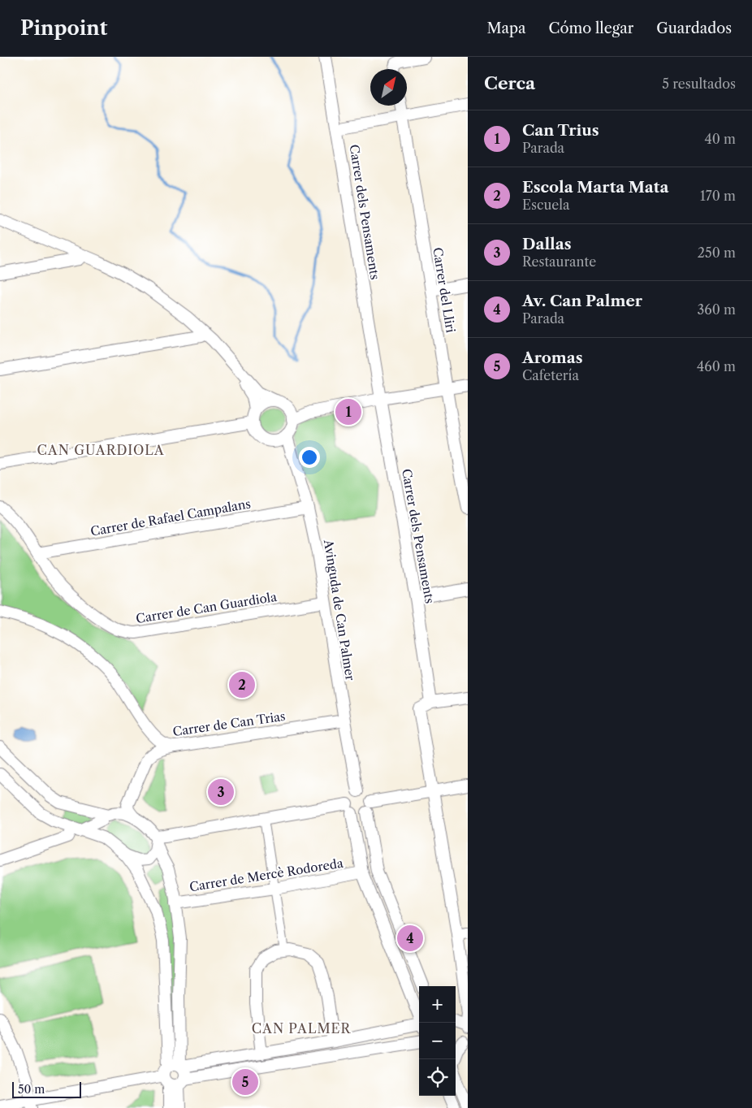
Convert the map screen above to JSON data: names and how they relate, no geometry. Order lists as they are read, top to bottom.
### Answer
{
  "streets": {
    "street": [
      "Carrer dels Pensaments",
      "Carrer del Lliri",
      "Carrer de Rafael Campalans",
      "Carrer de Can Guardiola",
      "Avinguda de Can Palmer",
      "Carrer de Can Trias",
      "Carrer de Mercè Rodoreda"
    ]
  },
  "crossings": [
    ["Carrer de Rafael Campalans", "Carrer de Can Guardiola"],
    ["Carrer de Rafael Campalans", "Avinguda de Can Palmer"],
    ["Carrer de Can Guardiola", "Avinguda de Can Palmer"],
    ["Avinguda de Can Palmer", "Carrer de Can Trias"]
  ],
  "districts": ["CAN GUARDIOLA", "CAN PALMER"],
  "scale_bar": "50 m",
  "north": "top right",
  "page": {
    "header": "Pinpoint",
    "nav": ["Mapa", "Cómo llegar", "Guardados"],
    "heading": ["Cerca", "5 resultados"],
    "list": [
      {
        "mark": "1",
        "name": "Can Trius",
        "note": "Parada",
        "value": "40 m"
      },
      {
        "mark": "2",
        "name": "Escola Marta Mata",
        "note": "Escuela",
        "value": "170 m"
      },
      {
        "mark": "3",
        "name": "Dallas",
        "note": "Restaurante",
        "value": "250 m"
      },
      {
        "mark": "4",
        "name": "Av. Can Palmer",
        "note": "Parada",
        "value": "360 m"
      },
      {
        "mark": "5",
        "name": "Aromas",
        "note": "Cafetería",
        "value": "460 m"
      }
    ],
    "pins": [
      "1",
      "2",
      "3",
      "4",
      "5"
    ],
    "map_buttons": ["+", "−"],
    "scale": "50 m"
  }
}
